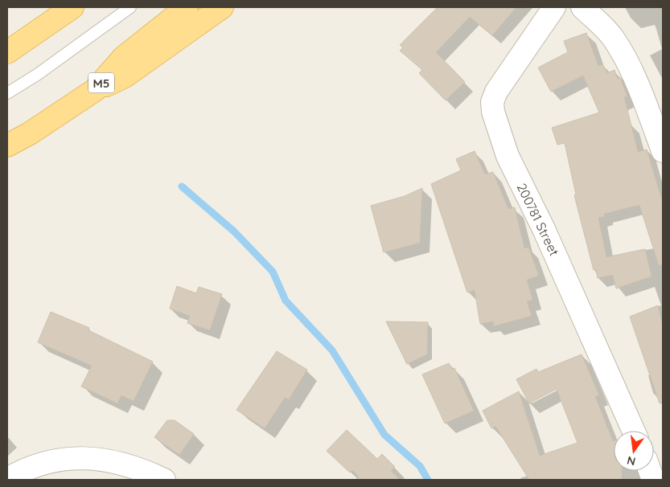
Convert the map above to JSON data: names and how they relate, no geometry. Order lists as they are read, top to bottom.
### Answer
{
  "streets": {
    "main road": ["M5"],
    "street": ["200781 Street"]
  },
  "north": "bottom"
}
